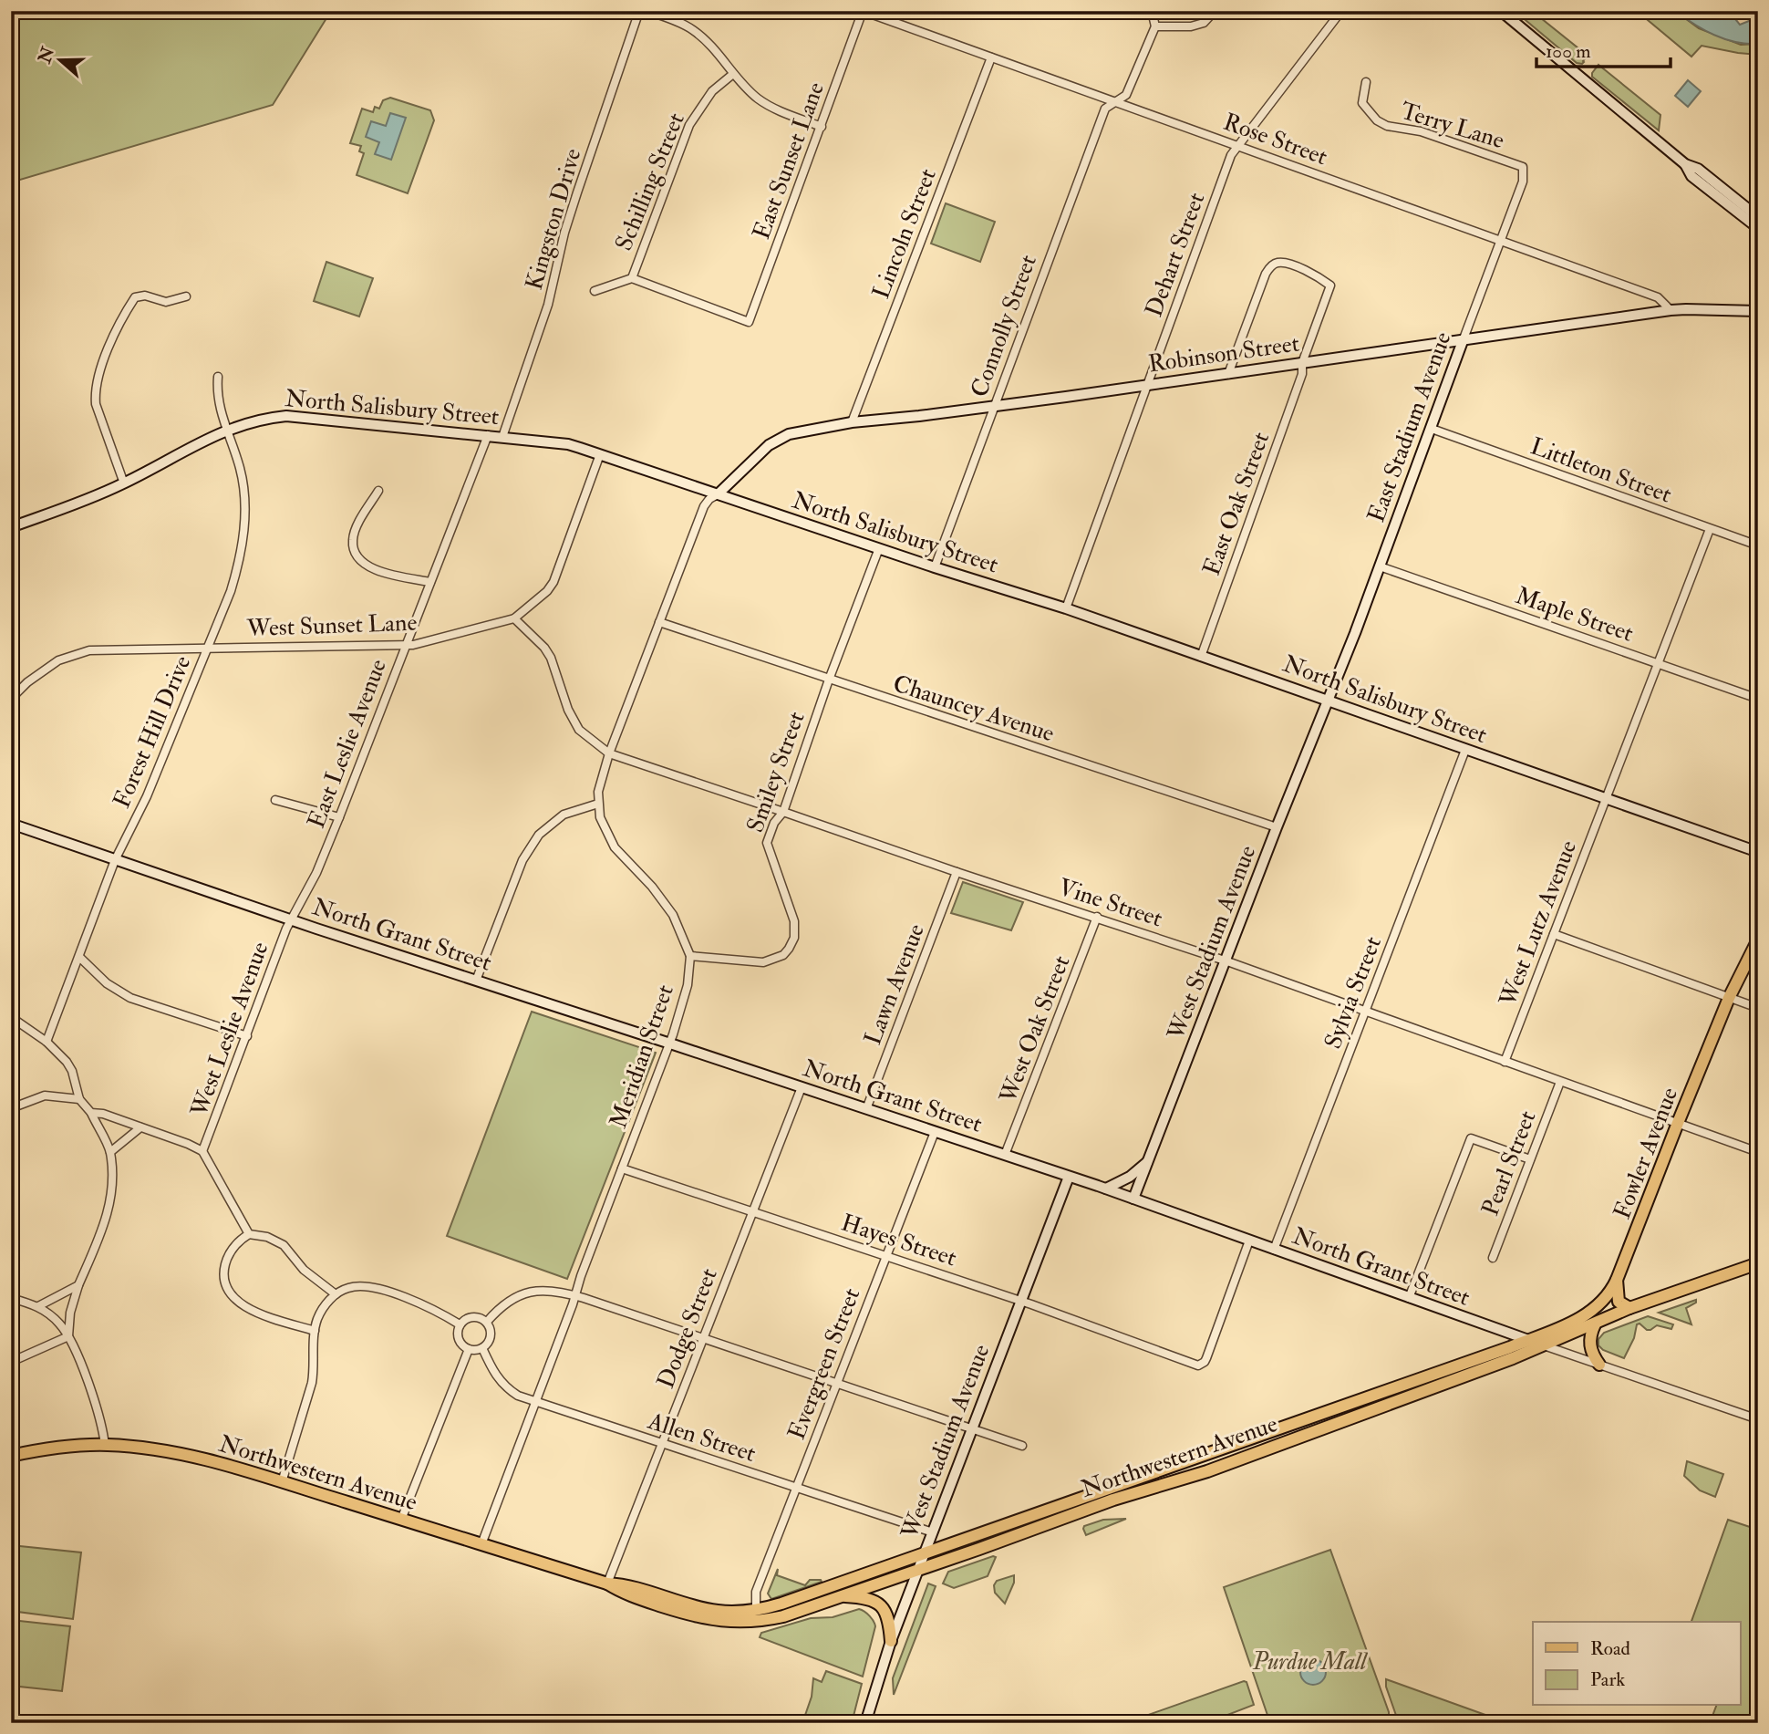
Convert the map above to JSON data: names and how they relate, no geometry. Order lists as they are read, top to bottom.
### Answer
{
  "streets": {
    "main road": ["Fowler Avenue", "Northwestern Avenue"],
    "street": [
      "Terry Lane",
      "Rose Street",
      "East Sunset Lane",
      "Schilling Street",
      "Kingston Drive",
      "Lincoln Street",
      "Dehart Street",
      "Connolly Street",
      "Robinson Street",
      "North Salisbury Street",
      "East Stadium Avenue",
      "Littleton Street",
      "East Oak Street",
      "Maple Street",
      "West Sunset Lane",
      "Chauncey Avenue",
      "Forest Hill Drive",
      "East Leslie Avenue",
      "Smiley Street",
      "Vine Street",
      "West Lutz Avenue",
      "North Grant Street",
      "West Stadium Avenue",
      "Lawn Avenue",
      "Sylvia Street",
      "West Leslie Avenue",
      "West Oak Street",
      "Meridian Street",
      "Pearl Street",
      "Hayes Street",
      "Dodge Street",
      "Evergreen Street",
      "Allen Street"
    ]
  },
  "crossings": [
    ["Terry Lane", "East Stadium Avenue"],
    ["Rose Street", "East Sunset Lane"],
    ["Rose Street", "Lincoln Street"],
    ["Rose Street", "Dehart Street"],
    ["Rose Street", "Connolly Street"],
    ["Rose Street", "Robinson Street"],
    ["Rose Street", "East Stadium Avenue"],
    ["East Sunset Lane", "Schilling Street"],
    ["Kingston Drive", "North Salisbury Street"],
    ["Lincoln Street", "Robinson Street"],
    ["Dehart Street", "Robinson Street"],
    ["Dehart Street", "North Salisbury Street"],
    ["Connolly Street", "Robinson Street"],
    ["Connolly Street", "North Salisbury Street"],
    ["Robinson Street", "North Salisbury Street"],
    ["Robinson Street", "East Stadium Avenue"],
    ["Robinson Street", "East Oak Street"],
    ["Robinson Street", "Meridian Street"],
    ["North Salisbury Street", "East Stadium Avenue"],
    ["North Salisbury Street", "East Oak Street"],
    ["North Salisbury Street", "West Sunset Lane"],
    ["North Salisbury Street", "Forest Hill Drive"],
    ["North Salisbury Street", "East Leslie Avenue"],
    ["North Salisbury Street", "Smiley Street"],
    ["North Salisbury Street", "West Lutz Avenue"],
    ["North Salisbury Street", "West Stadium Avenue"],
    ["North Salisbury Street", "Sylvia Street"],
    ["North Salisbury Street", "Meridian Street"],
    ["East Stadium Avenue", "Littleton Street"],
    ["East Stadium Avenue", "Maple Street"],
    ["East Stadium Avenue", "West Stadium Avenue"],
    ["Littleton Street", "West Lutz Avenue"],
    ["Maple Street", "West Lutz Avenue"],
    ["West Sunset Lane", "Forest Hill Drive"],
    ["West Sunset Lane", "East Leslie Avenue"],
    ["West Sunset Lane", "Vine Street"],
    ["Chauncey Avenue", "Smiley Street"],
    ["Chauncey Avenue", "West Stadium Avenue"],
    ["Chauncey Avenue", "Meridian Street"],
    ["Forest Hill Drive", "North Grant Street"],
    ["East Leslie Avenue", "North Grant Street"],
    ["East Leslie Avenue", "West Leslie Avenue"],
    ["Smiley Street", "Vine Street"],
    ["Smiley Street", "Meridian Street"],
    ["Vine Street", "West Lutz Avenue"],
    ["Vine Street", "West Stadium Avenue"],
    ["Vine Street", "Lawn Avenue"],
    ["Vine Street", "Sylvia Street"],
    ["Vine Street", "West Oak Street"],
    ["Vine Street", "Meridian Street"],
    ["Vine Street", "Fowler Avenue"],
    ["Vine Street", "Pearl Street"],
    ["North Grant Street", "West Stadium Avenue"],
    ["North Grant Street", "Lawn Avenue"],
    ["North Grant Street", "Sylvia Street"],
    ["North Grant Street", "West Leslie Avenue"],
    ["North Grant Street", "West Oak Street"],
    ["North Grant Street", "Meridian Street"],
    ["North Grant Street", "Fowler Avenue"],
    ["North Grant Street", "Hayes Street"],
    ["North Grant Street", "Dodge Street"],
    ["North Grant Street", "Evergreen Street"],
    ["North Grant Street", "Northwestern Avenue"],
    ["West Stadium Avenue", "Hayes Street"],
    ["West Stadium Avenue", "Allen Street"],
    ["West Stadium Avenue", "Northwestern Avenue"],
    ["Meridian Street", "Hayes Street"],
    ["Meridian Street", "Allen Street"],
    ["Meridian Street", "Northwestern Avenue"],
    ["Fowler Avenue", "Northwestern Avenue"],
    ["Hayes Street", "Dodge Street"],
    ["Hayes Street", "Evergreen Street"],
    ["Dodge Street", "Allen Street"],
    ["Dodge Street", "Northwestern Avenue"],
    ["Evergreen Street", "Allen Street"],
    ["Evergreen Street", "Northwestern Avenue"]
  ],
  "parks": ["Purdue Mall"],
  "legend": ["Road", "Park"],
  "scale_bar": "100 m",
  "north": "left"
}
